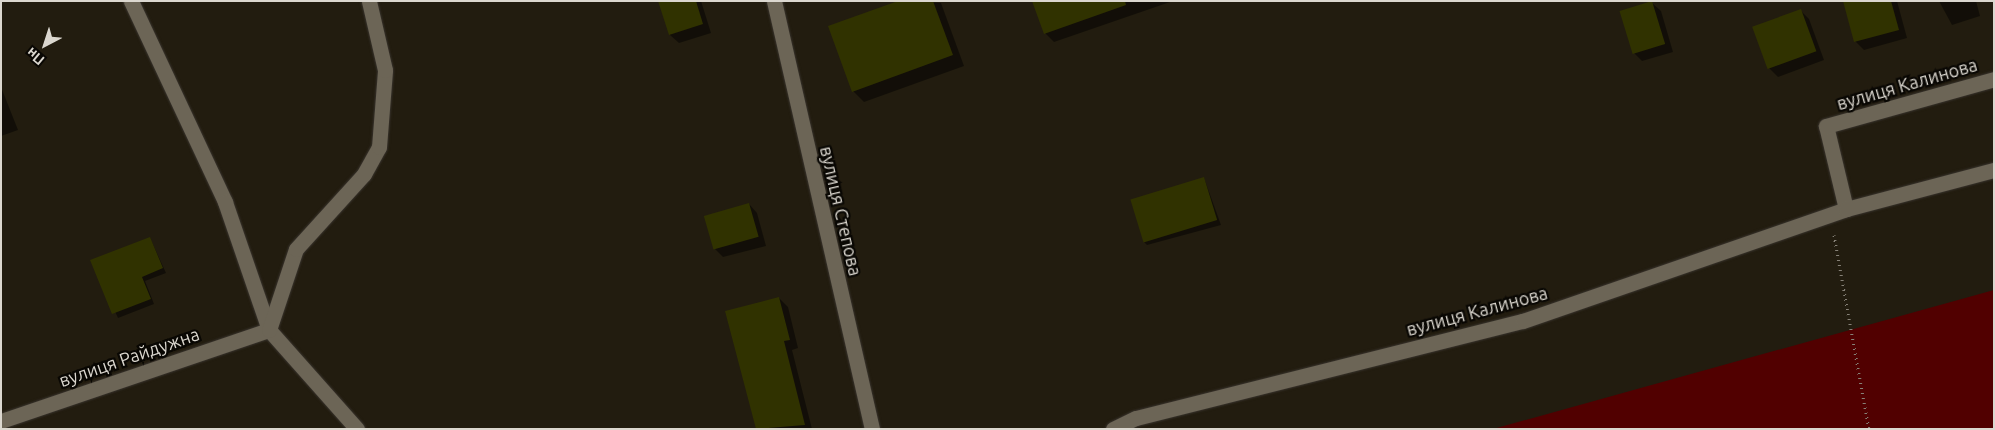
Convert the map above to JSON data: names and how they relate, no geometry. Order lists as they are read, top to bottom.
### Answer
{
  "streets": {
    "street": ["вулиця Калинова", "вулиця Степова", "вулиця Райдужна"]
  },
  "north": "bottom left"
}
